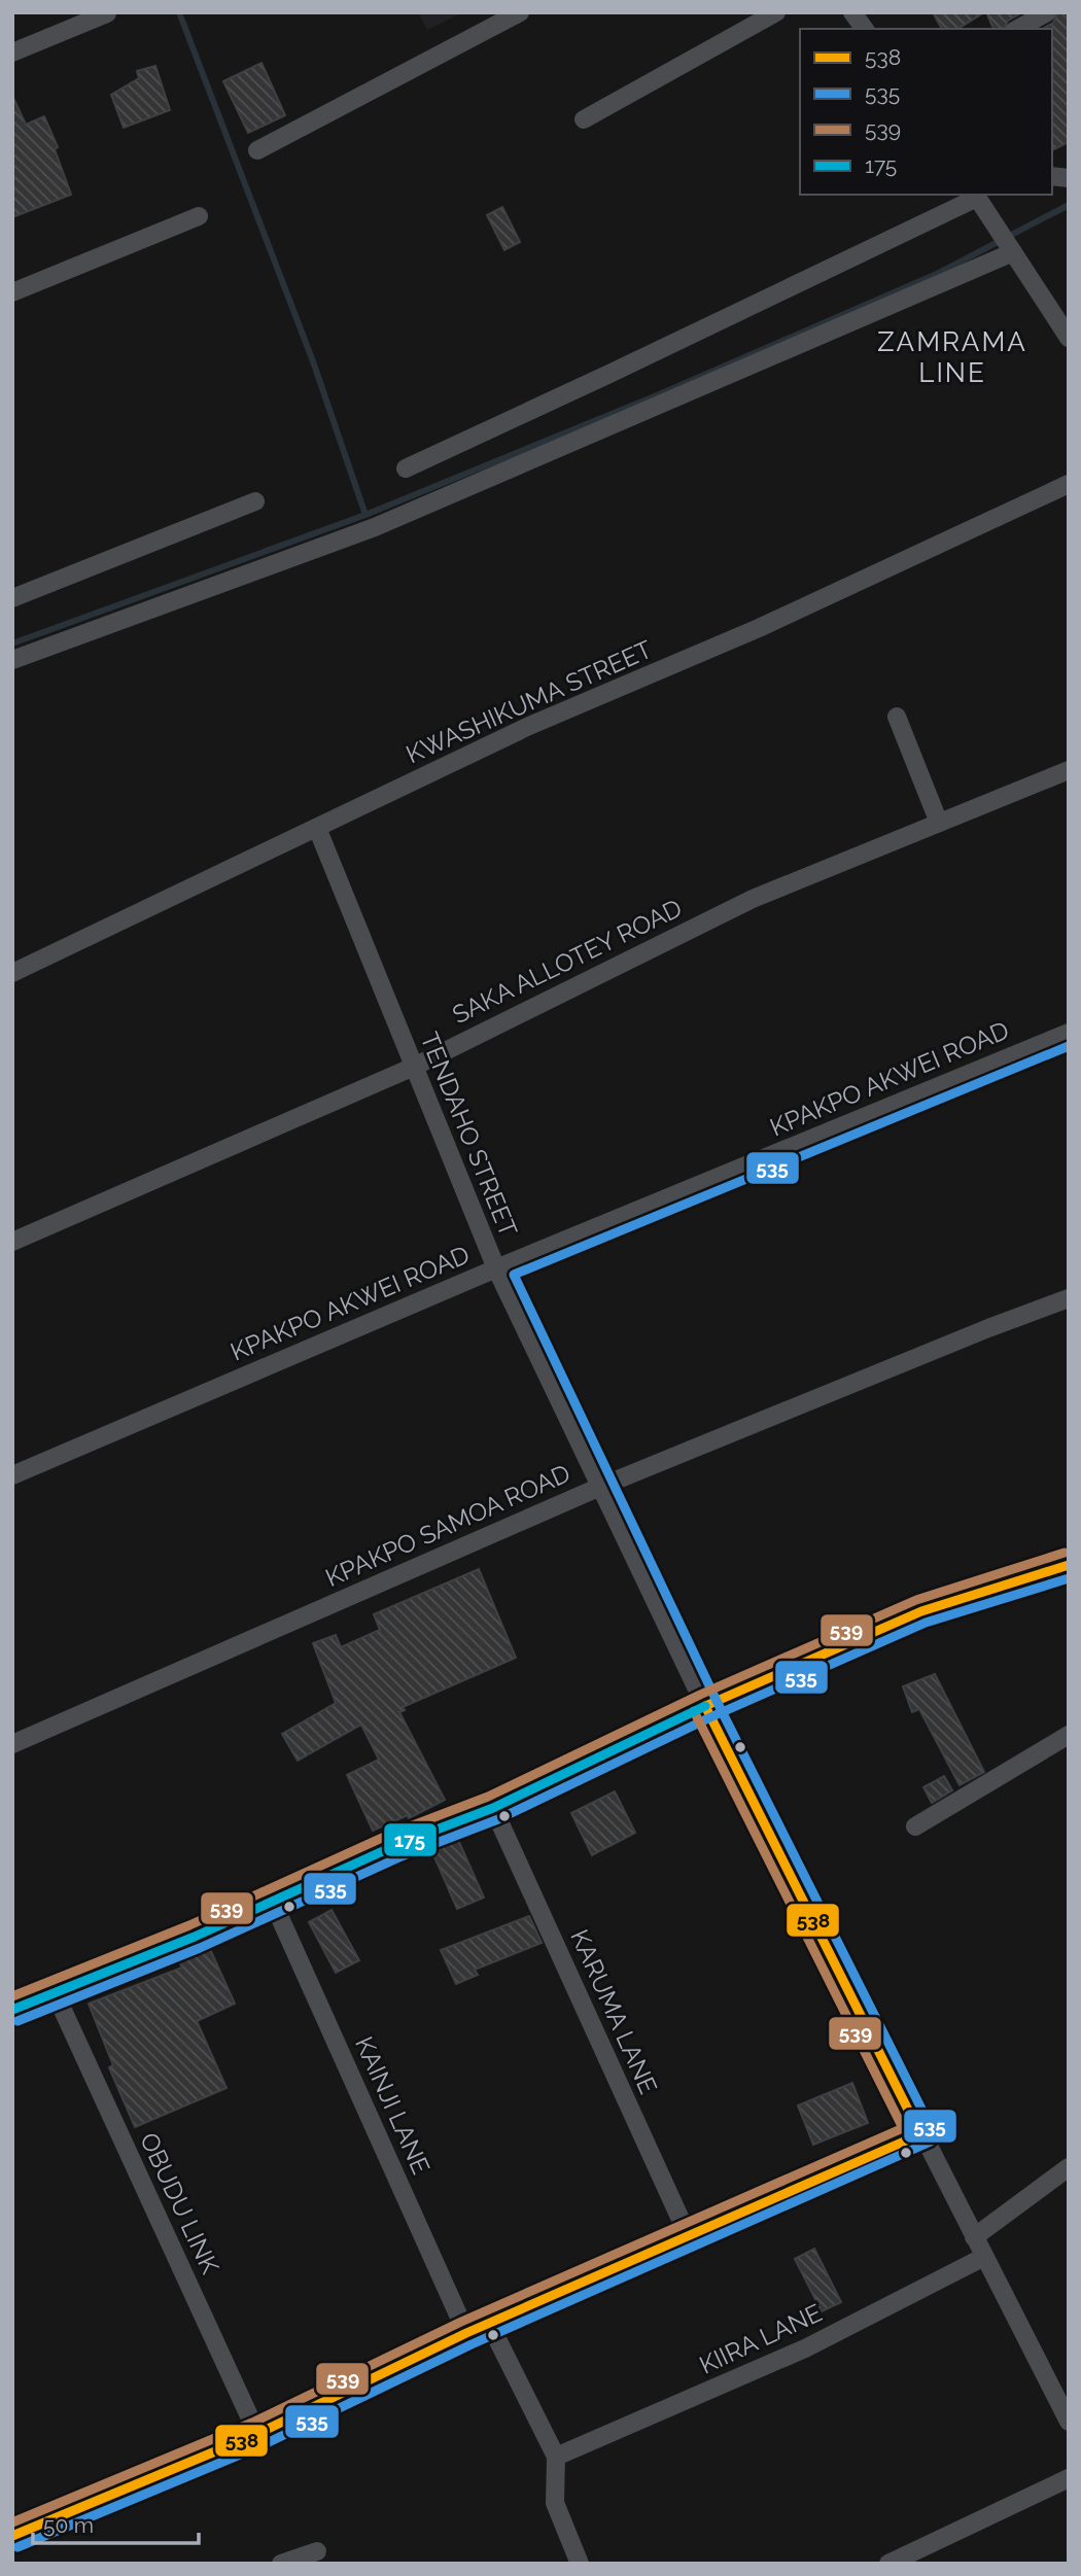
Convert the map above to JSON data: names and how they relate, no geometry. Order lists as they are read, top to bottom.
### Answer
{
  "streets": {
    "street": [
      "KWASHIKUMA STREET",
      "SAKA ALLOTEY ROAD",
      "KPAKPO AKWEI ROAD",
      "TENDAHO STREET",
      "KPAKPO SAMOA ROAD",
      "KARUMA LANE",
      "KAINJI LANE",
      "OBUDU LINK",
      "KIIRA LANE"
    ]
  },
  "crossings": [
    ["KWASHIKUMA STREET", "TENDAHO STREET"],
    ["SAKA ALLOTEY ROAD", "TENDAHO STREET"],
    ["KPAKPO AKWEI ROAD", "TENDAHO STREET"],
    ["TENDAHO STREET", "KPAKPO SAMOA ROAD"],
    ["TENDAHO STREET", "KIIRA LANE"]
  ],
  "districts": ["ZAMRAMA LINE"],
  "lines": [
    "transit line 535",
    "transit line 539",
    "transit line 538",
    "transit line 175"
  ],
  "legend": [
    "538",
    "535",
    "539",
    "175"
  ],
  "scale_bar": "50 m"
}
